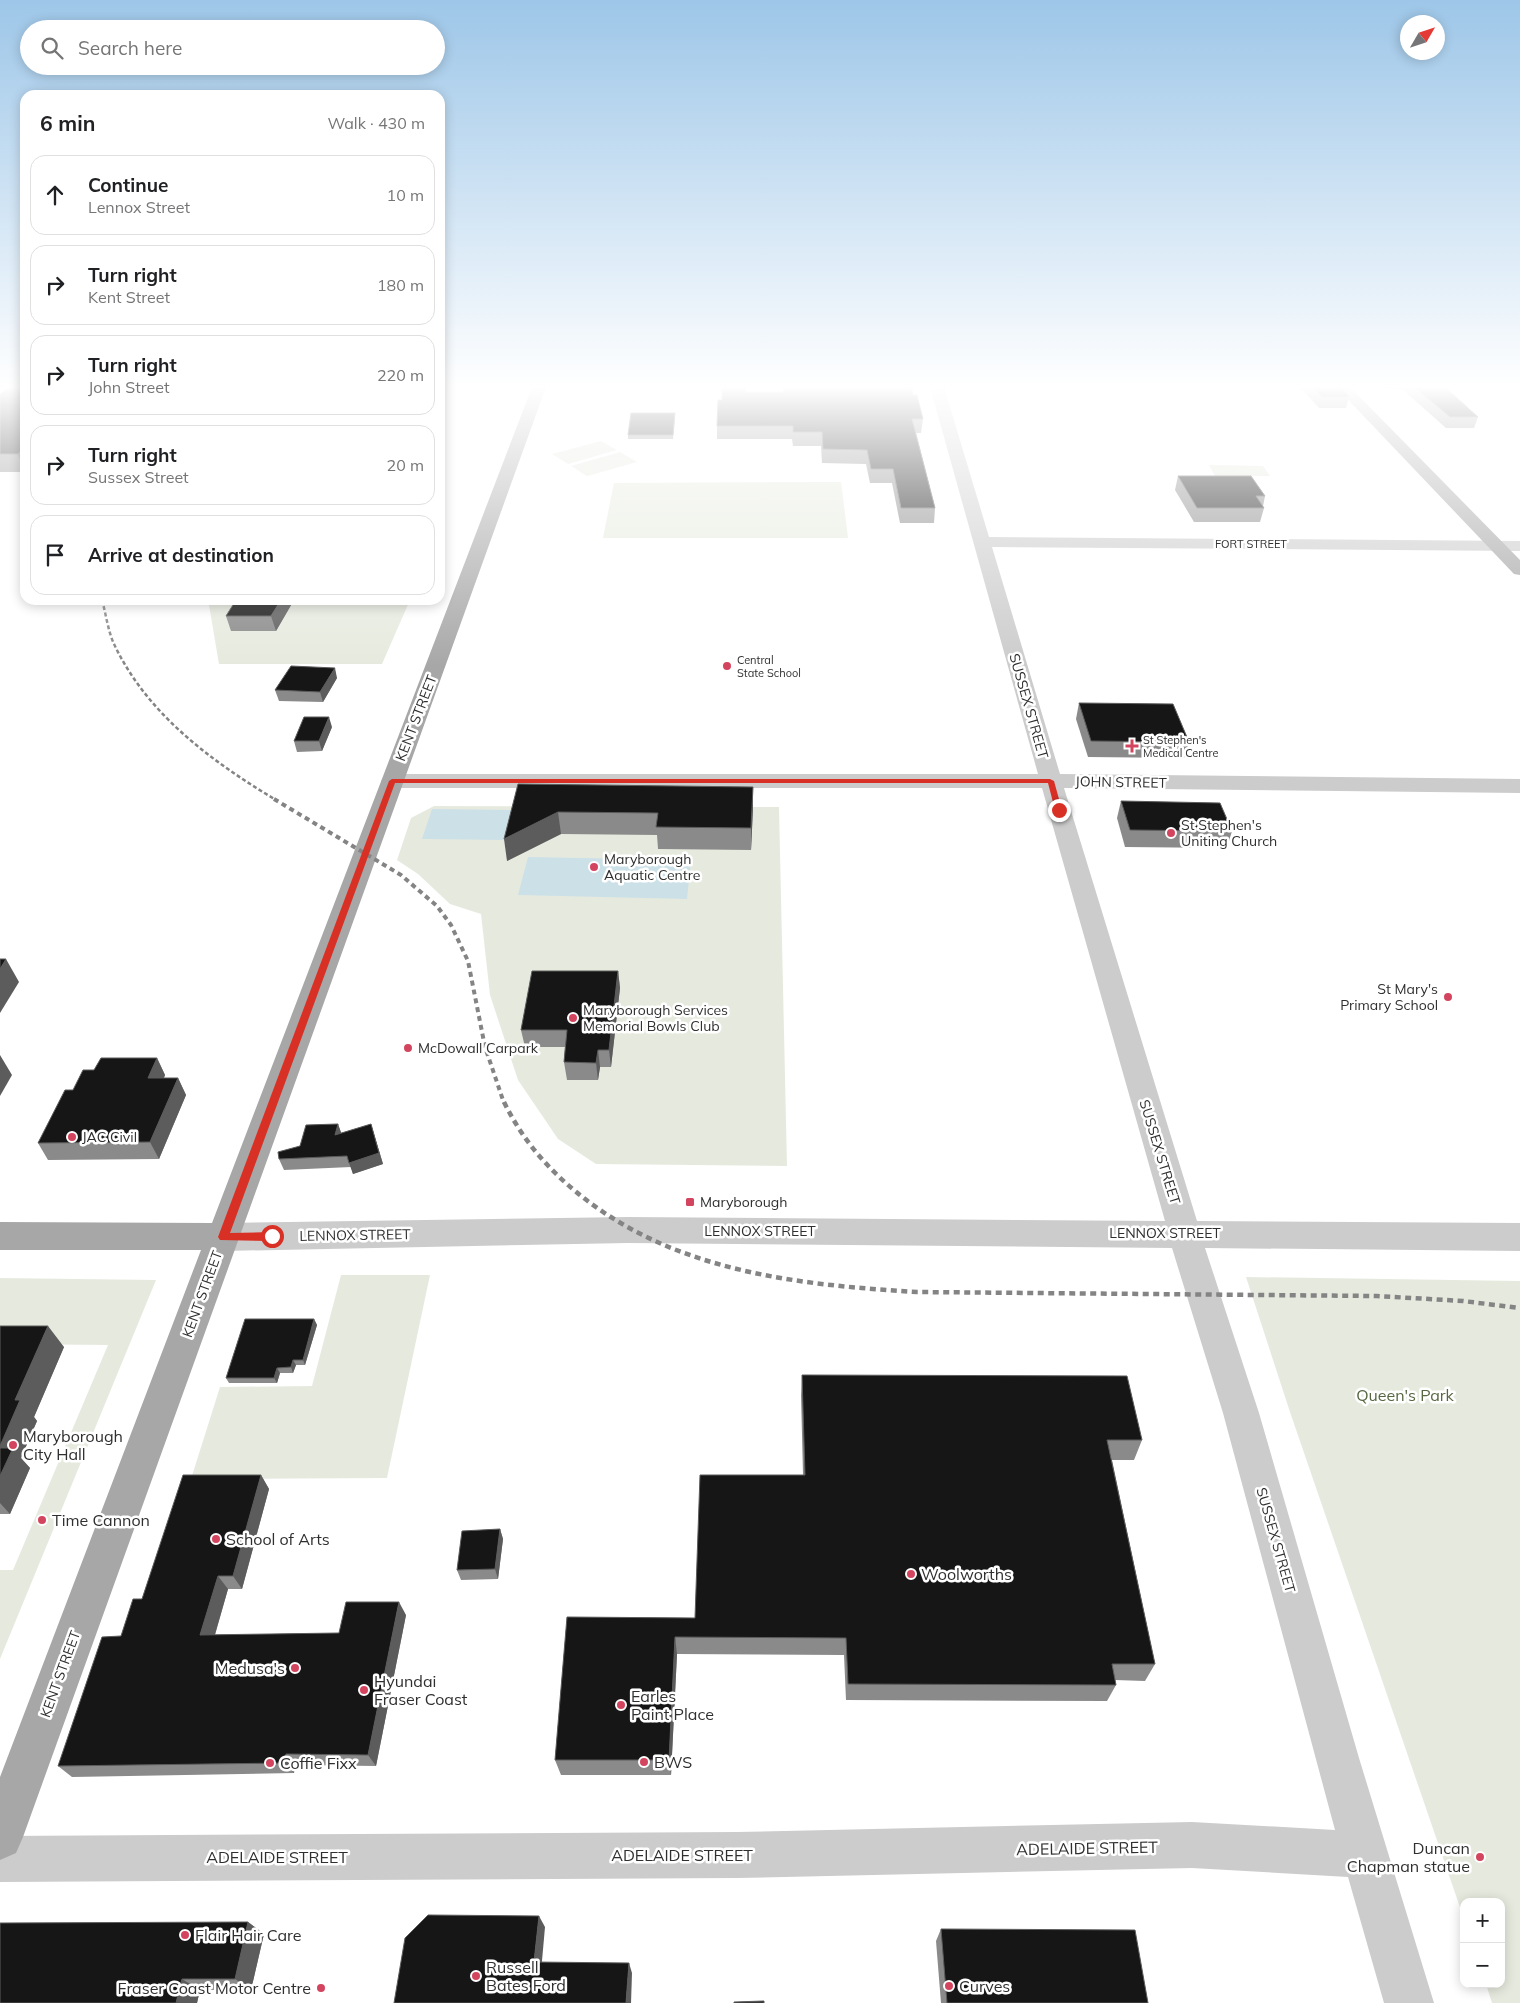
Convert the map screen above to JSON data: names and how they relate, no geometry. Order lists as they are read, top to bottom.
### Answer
{
  "streets": {
    "main road": ["KENT STREET", "LENNOX STREET"],
    "street": [
      "FORT STREET",
      "SUSSEX STREET",
      "JOHN STREET",
      "ADELAIDE STREET"
    ]
  },
  "crossings": [
    ["FORT STREET", "SUSSEX STREET"],
    ["SUSSEX STREET", "JOHN STREET"],
    ["SUSSEX STREET", "LENNOX STREET"],
    ["SUSSEX STREET", "ADELAIDE STREET"],
    ["KENT STREET", "JOHN STREET"],
    ["KENT STREET", "LENNOX STREET"]
  ],
  "parks": ["Queen's Park"],
  "places": {
    "other": [
      "Central State School",
      "St Stephen's Uniting Church",
      "Maryborough Aquatic Centre",
      "St Mary's Primary School",
      "Maryborough Services Memorial Bowls Club",
      "McDowall Carpark",
      "JAC Civil",
      "Maryborough City Hall",
      "Time Cannon",
      "School of Arts",
      "Woolworths",
      "Medusa's",
      "Hyundai Fraser Coast",
      "Earles Paint Place",
      "BWS",
      "Coffie Fixx",
      "Duncan Chapman statue",
      "Flair Hair Care",
      "Russell Bates Ford",
      "Curves",
      "Fraser Coast Motor Centre"
    ],
    "health": ["St Stephen's Medical Centre"],
    "transit": ["Maryborough"]
  },
  "north": "top right",
  "page": {
    "search": "Search here",
    "heading": ["6 min", "Walk · 430 m"],
    "list": [
      ["Continue", "Lennox Street", "10 m"],
      ["Turn right", "Kent Street", "180 m"],
      ["Turn right", "John Street", "220 m"],
      ["Turn right", "Sussex Street", "20 m"],
      "Arrive at destination"
    ],
    "map_buttons": ["+", "−"]
  }
}
